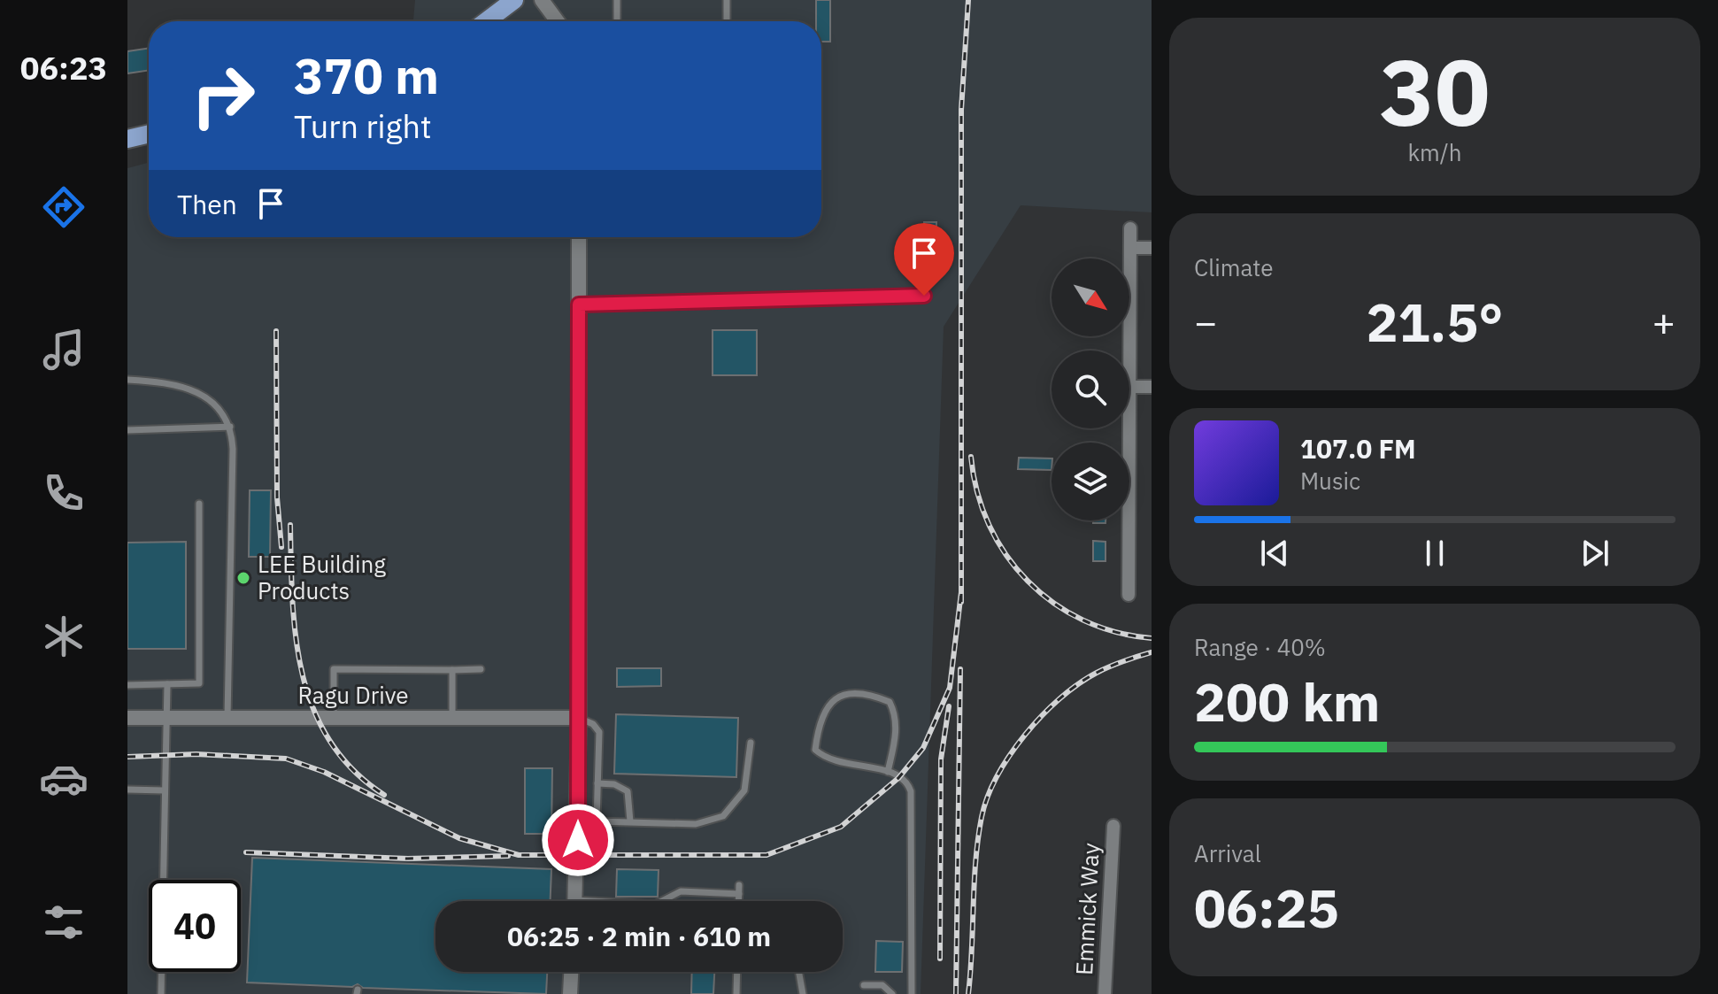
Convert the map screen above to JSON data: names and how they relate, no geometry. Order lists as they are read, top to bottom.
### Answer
{
  "streets": {
    "street": ["Ragu Drive", "Emmick Way"]
  },
  "places": ["LEE Building Products"],
  "north": "bottom right",
  "page": {
    "tabs": "06:23",
    "tile": [
      ["30", "km/h"],
      "Climate",
      ["Range · 40%", "200 km"],
      ["Arrival", "06:25"]
    ],
    "turn": ["370 m", "Turn right"],
    "then": "Then",
    "heat": ["−", "21.5°", "+"],
    "song": ["107.0 FM", "Music"],
    "limit": "40",
    "trip": "06:25 · 2 min · 610 m"
  }
}
